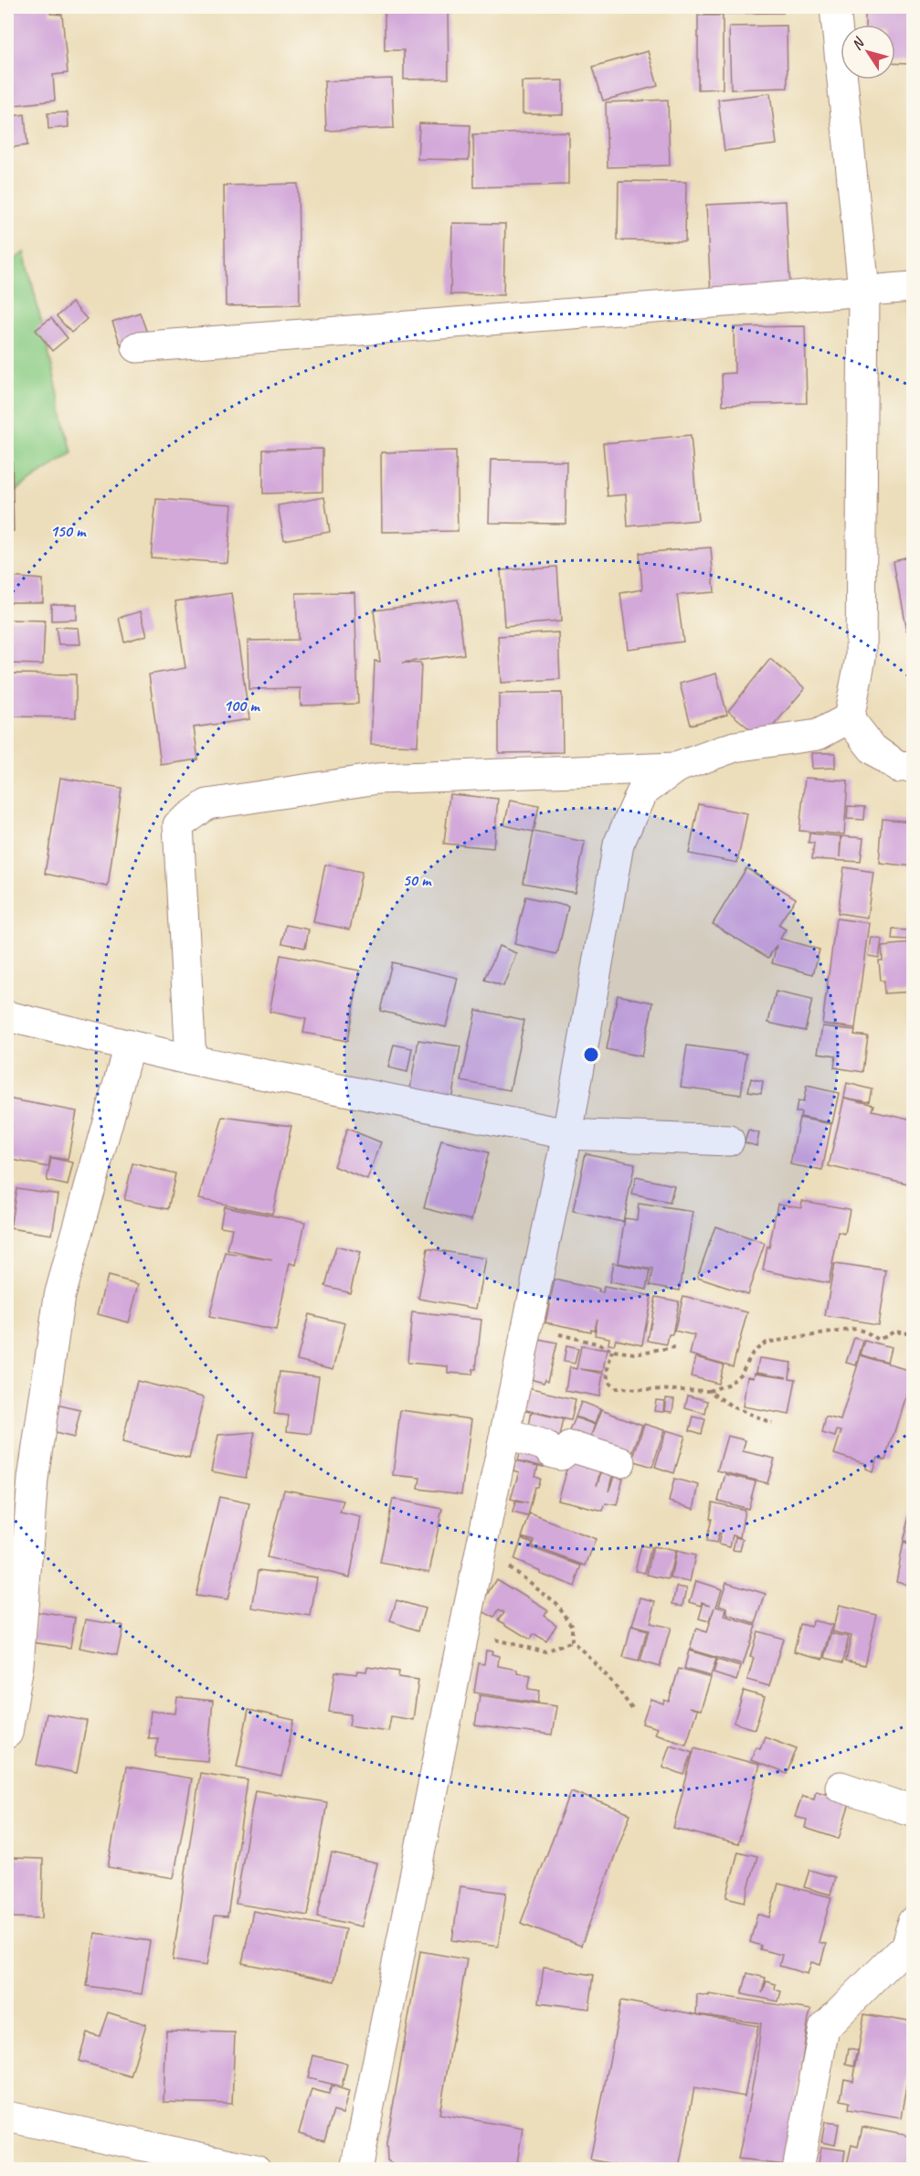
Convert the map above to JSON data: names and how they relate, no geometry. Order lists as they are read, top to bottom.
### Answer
{
  "north": "top left",
  "rings": ["150 m", "100 m", "50 m"]
}
